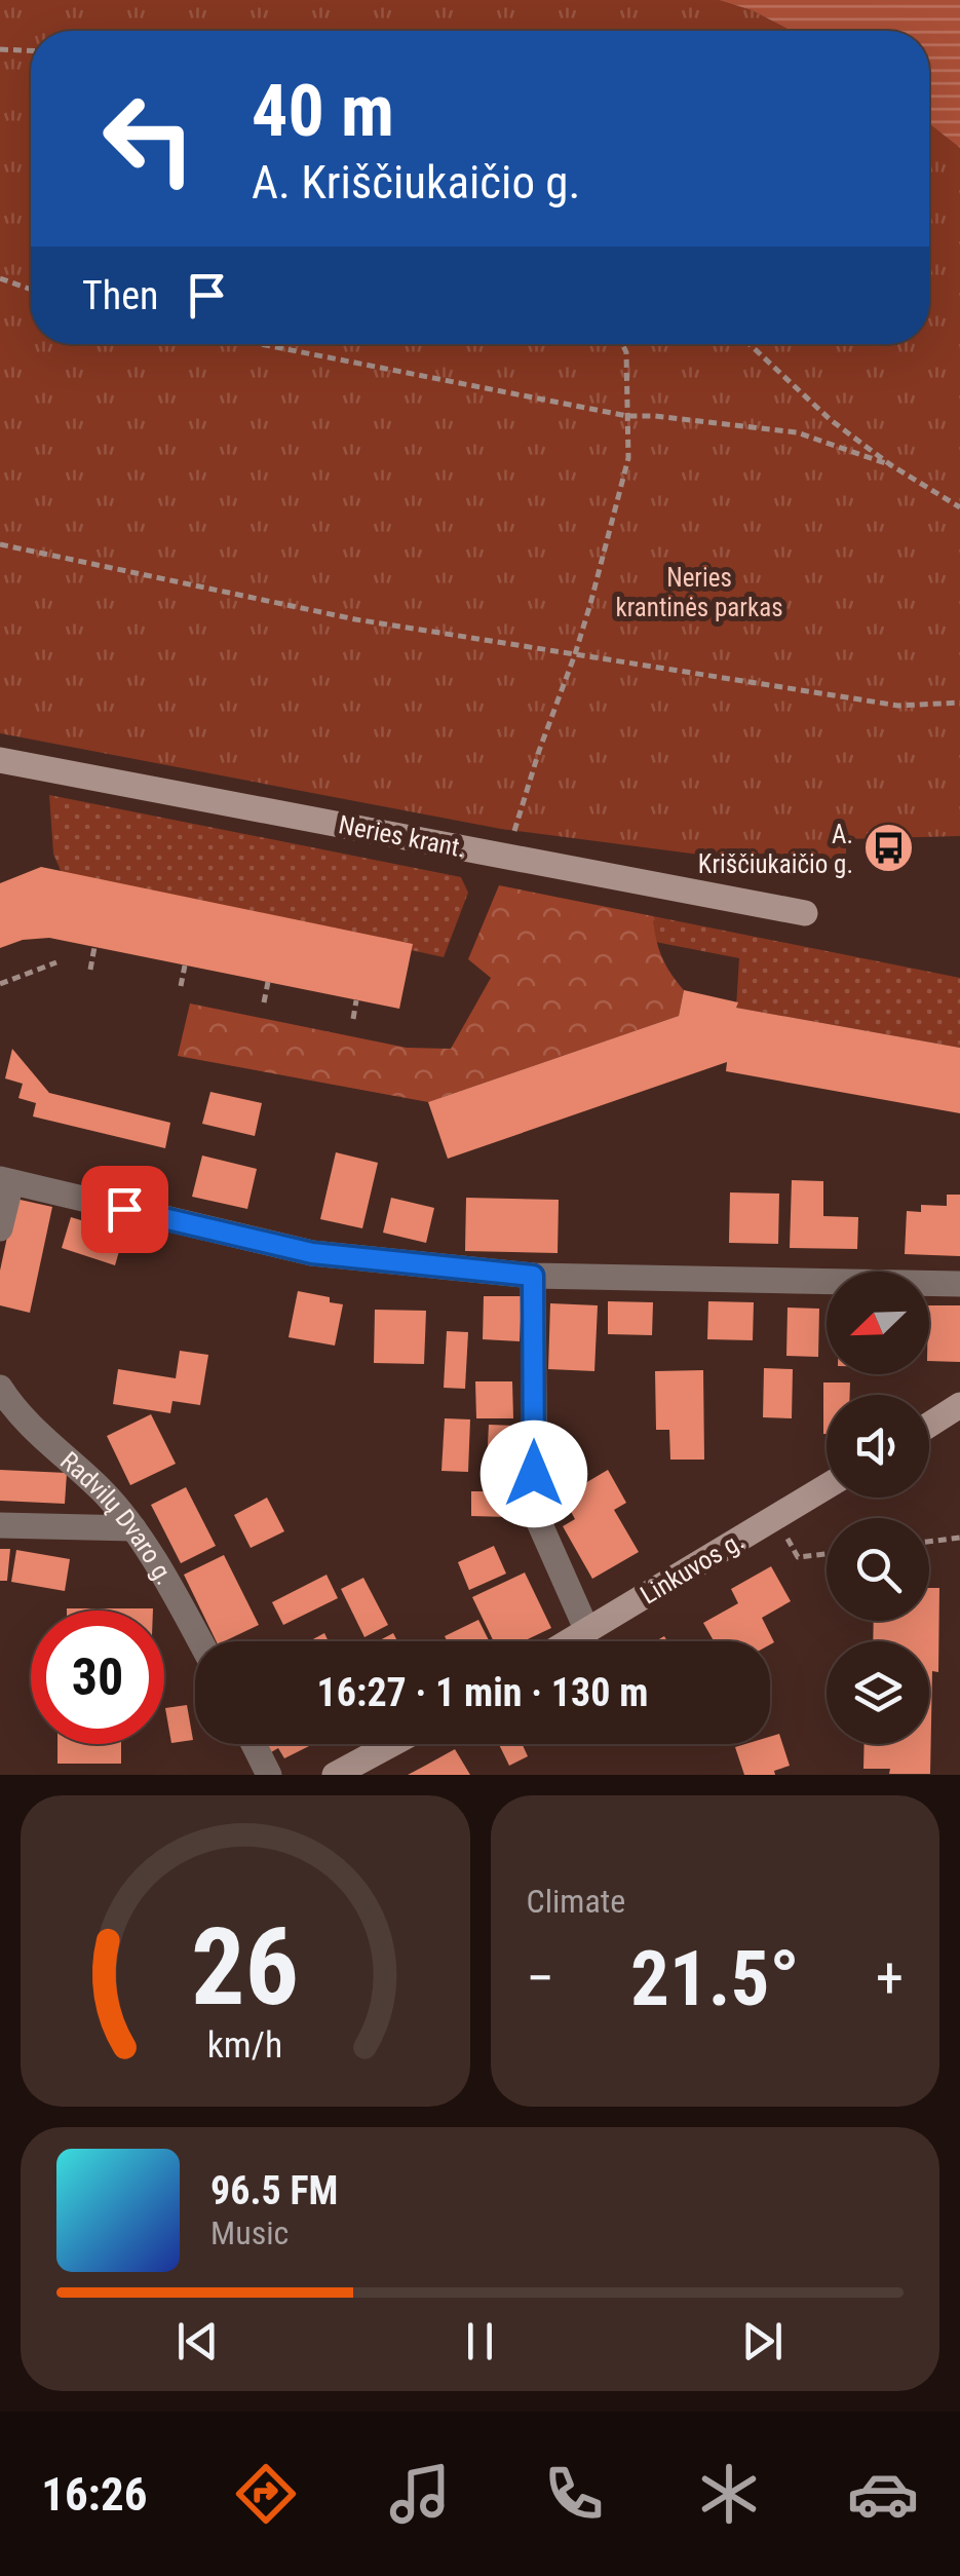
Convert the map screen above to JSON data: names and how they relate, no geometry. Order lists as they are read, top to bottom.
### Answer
{
  "streets": {
    "main road": ["Neries krant.", "Linkuvos g."],
    "street": ["Radvilų Dvaro g."]
  },
  "parks": ["Neries krantinės parkas"],
  "places": {
    "bus stop": ["A. Kriščiukaičio g."]
  },
  "north": "bottom left",
  "page": {
    "turn": ["40 m", "A. Kriščiukaičio g."],
    "then": "Then",
    "limit": "30",
    "trip": "16:27 · 1 min · 130 m",
    "tile": "Climate",
    "heat": ["−", "21.5°", "+"],
    "song": ["96.5 FM", "Music"],
    "tabs": "16:26",
    "gauge": ["26", "km/h"]
  }
}
